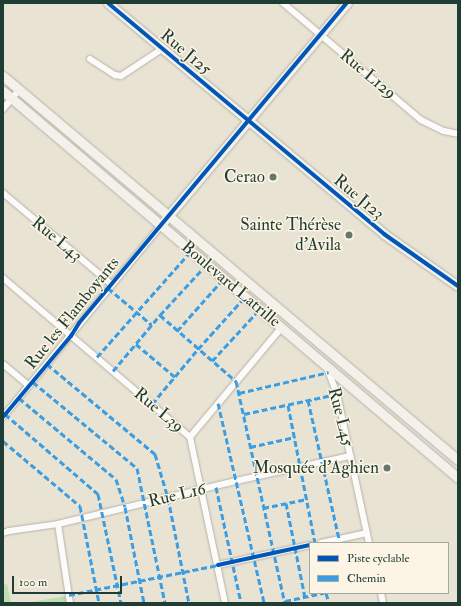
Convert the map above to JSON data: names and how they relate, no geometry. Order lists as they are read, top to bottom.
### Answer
{
  "streets": {
    "main road": ["Rue J125", "Rue J123", "Boulevard Latrille"],
    "street": [
      "Rue L129",
      "Rue L43",
      "Rue les Flamboyants",
      "Rue L39",
      "Rue L45",
      "Rue L16"
    ]
  },
  "crossings": [
    ["Rue J125", "Rue J123"],
    ["Rue L43", "Rue les Flamboyants"],
    ["Boulevard Latrille", "Rue les Flamboyants"],
    ["Boulevard Latrille", "Rue L45"],
    ["Rue les Flamboyants", "Rue L39"],
    ["Rue L39", "Rue L16"],
    ["Rue L45", "Rue L16"]
  ],
  "places": ["Cerao", "Sainte Thérèse d’Avila", "Mosquée d'Aghien"],
  "legend": ["Piste cyclable", "Chemin"],
  "scale_bar": "100 m"
}
